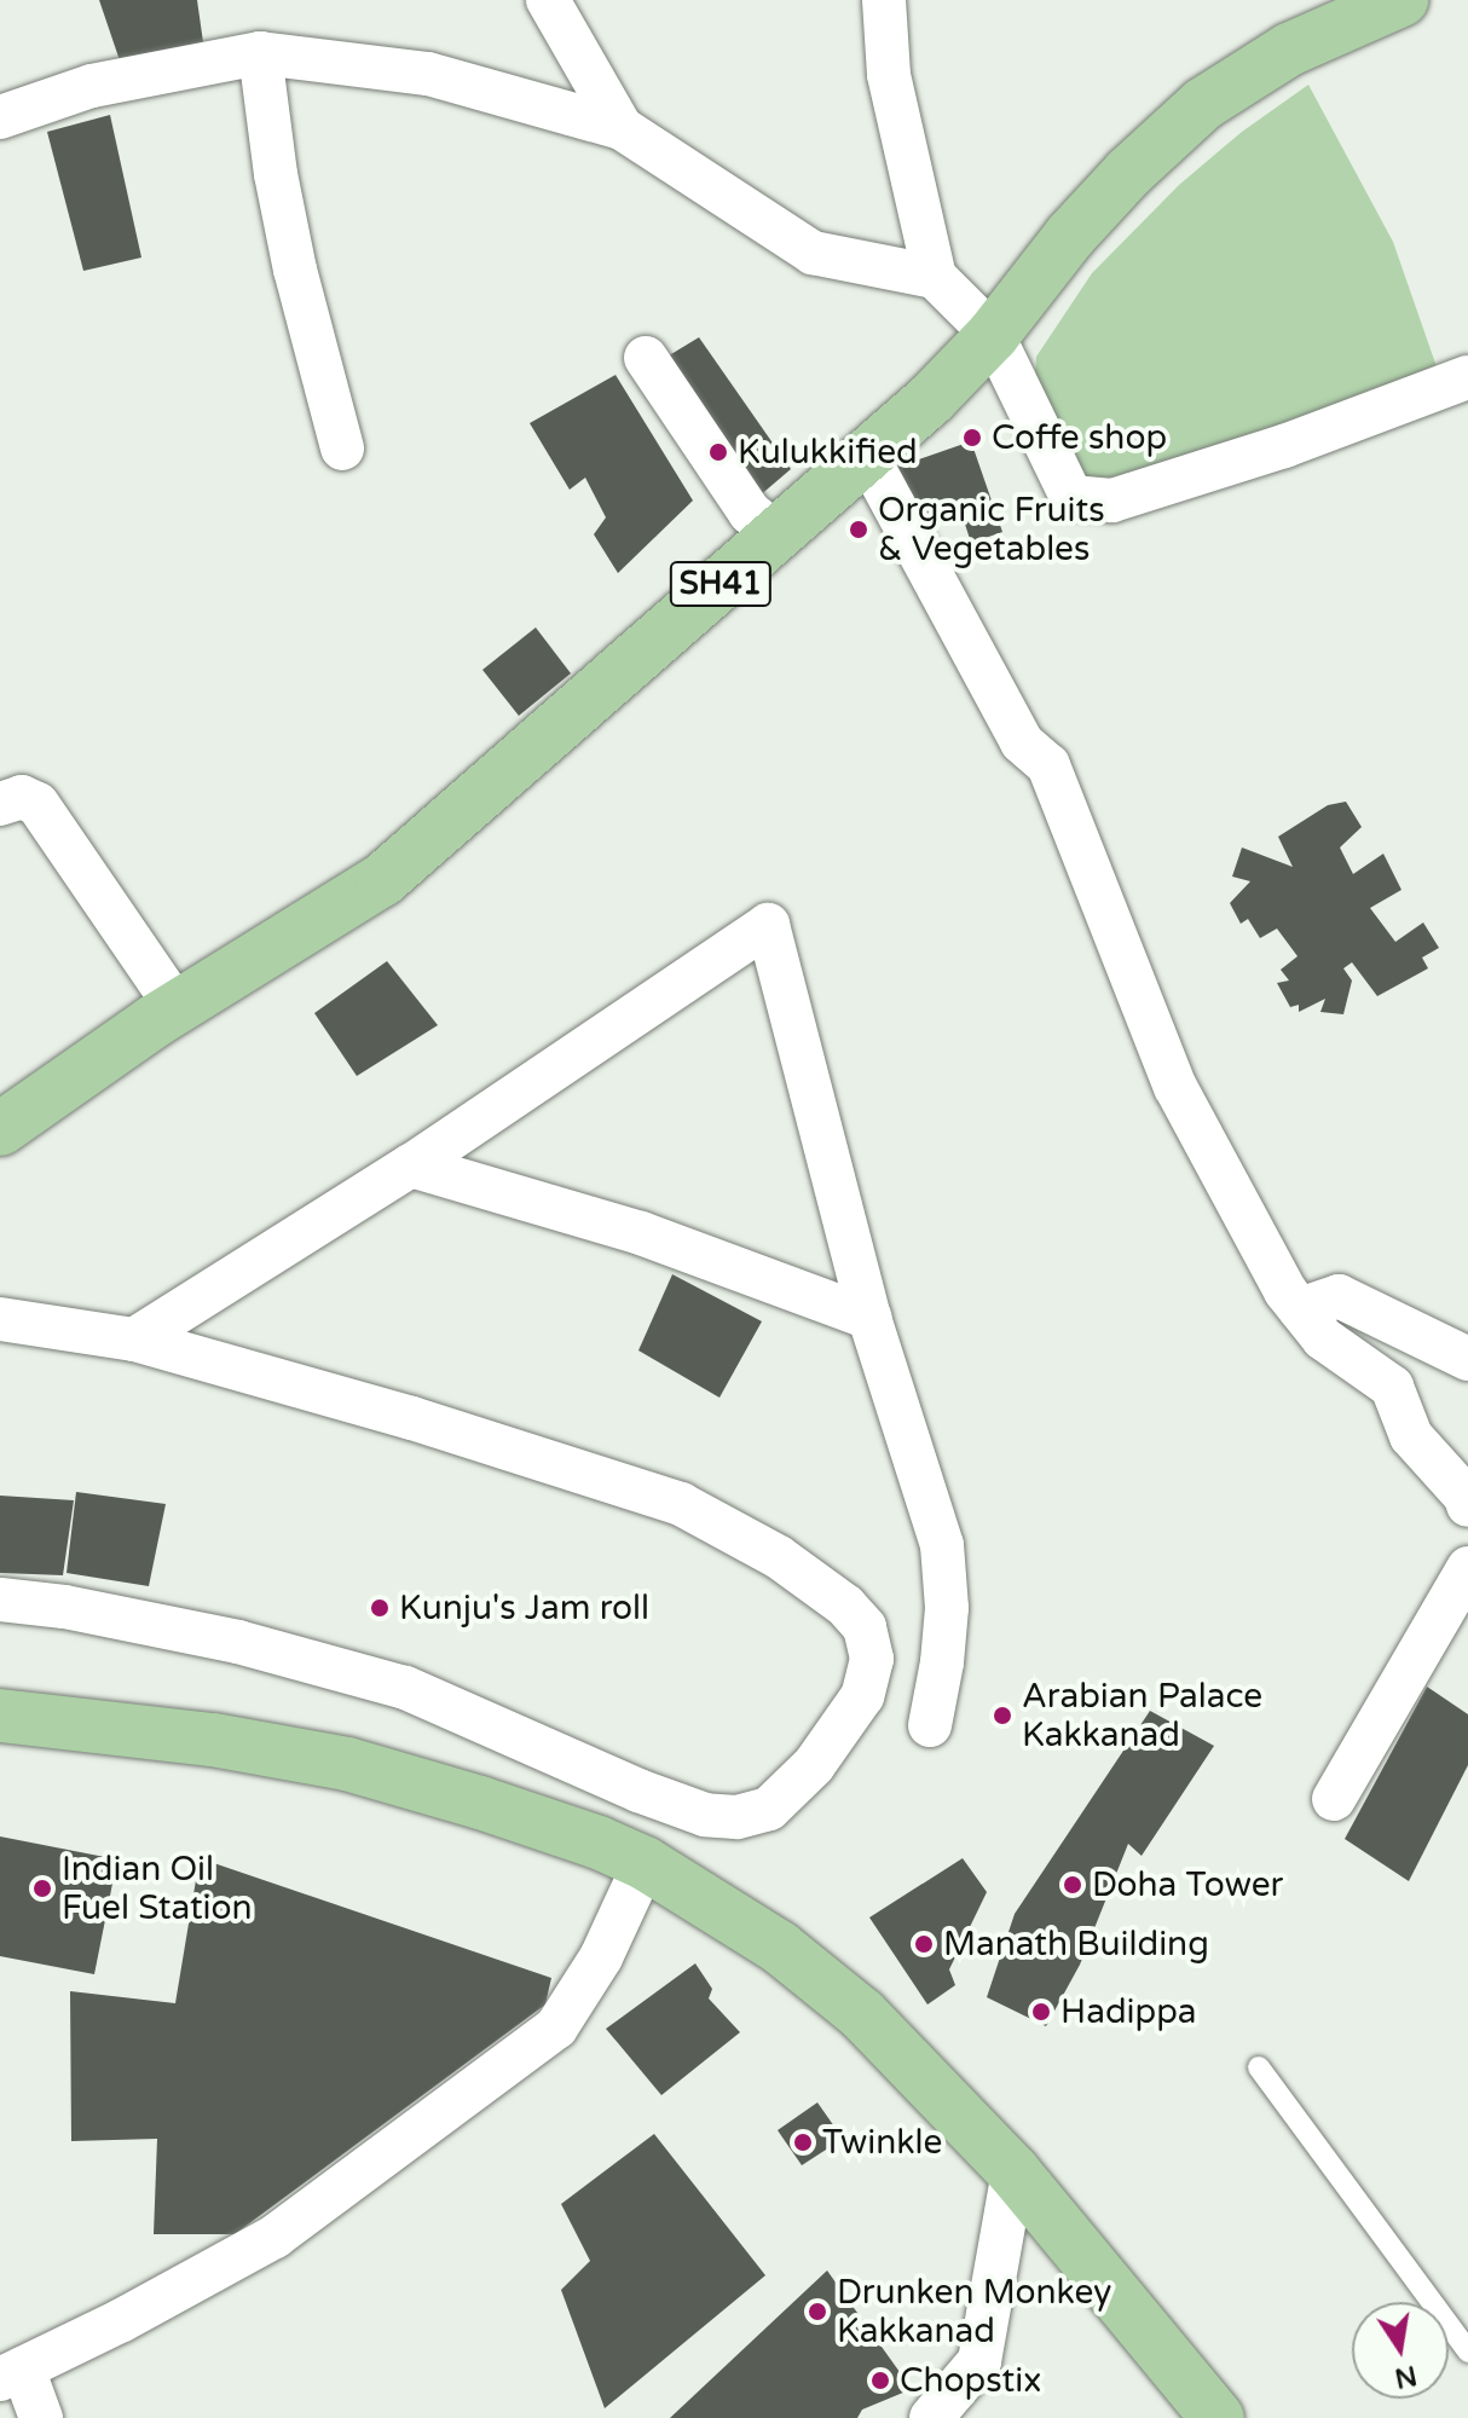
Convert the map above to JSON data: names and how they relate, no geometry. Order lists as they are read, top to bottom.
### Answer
{
  "streets": {
    "main road": ["SH41"]
  },
  "places": [
    "Coffe shop",
    "Kulukkified",
    "Organic Fruits & Vegetables",
    "Kunju's Jam roll",
    "Arabian Palace Kakkanad",
    "Doha Tower",
    "Indian Oil Fuel Station",
    "Manath Building",
    "Hadippa",
    "Twinkle",
    "Drunken Monkey Kakkanad",
    "Chopstix"
  ],
  "north": "bottom"
}
